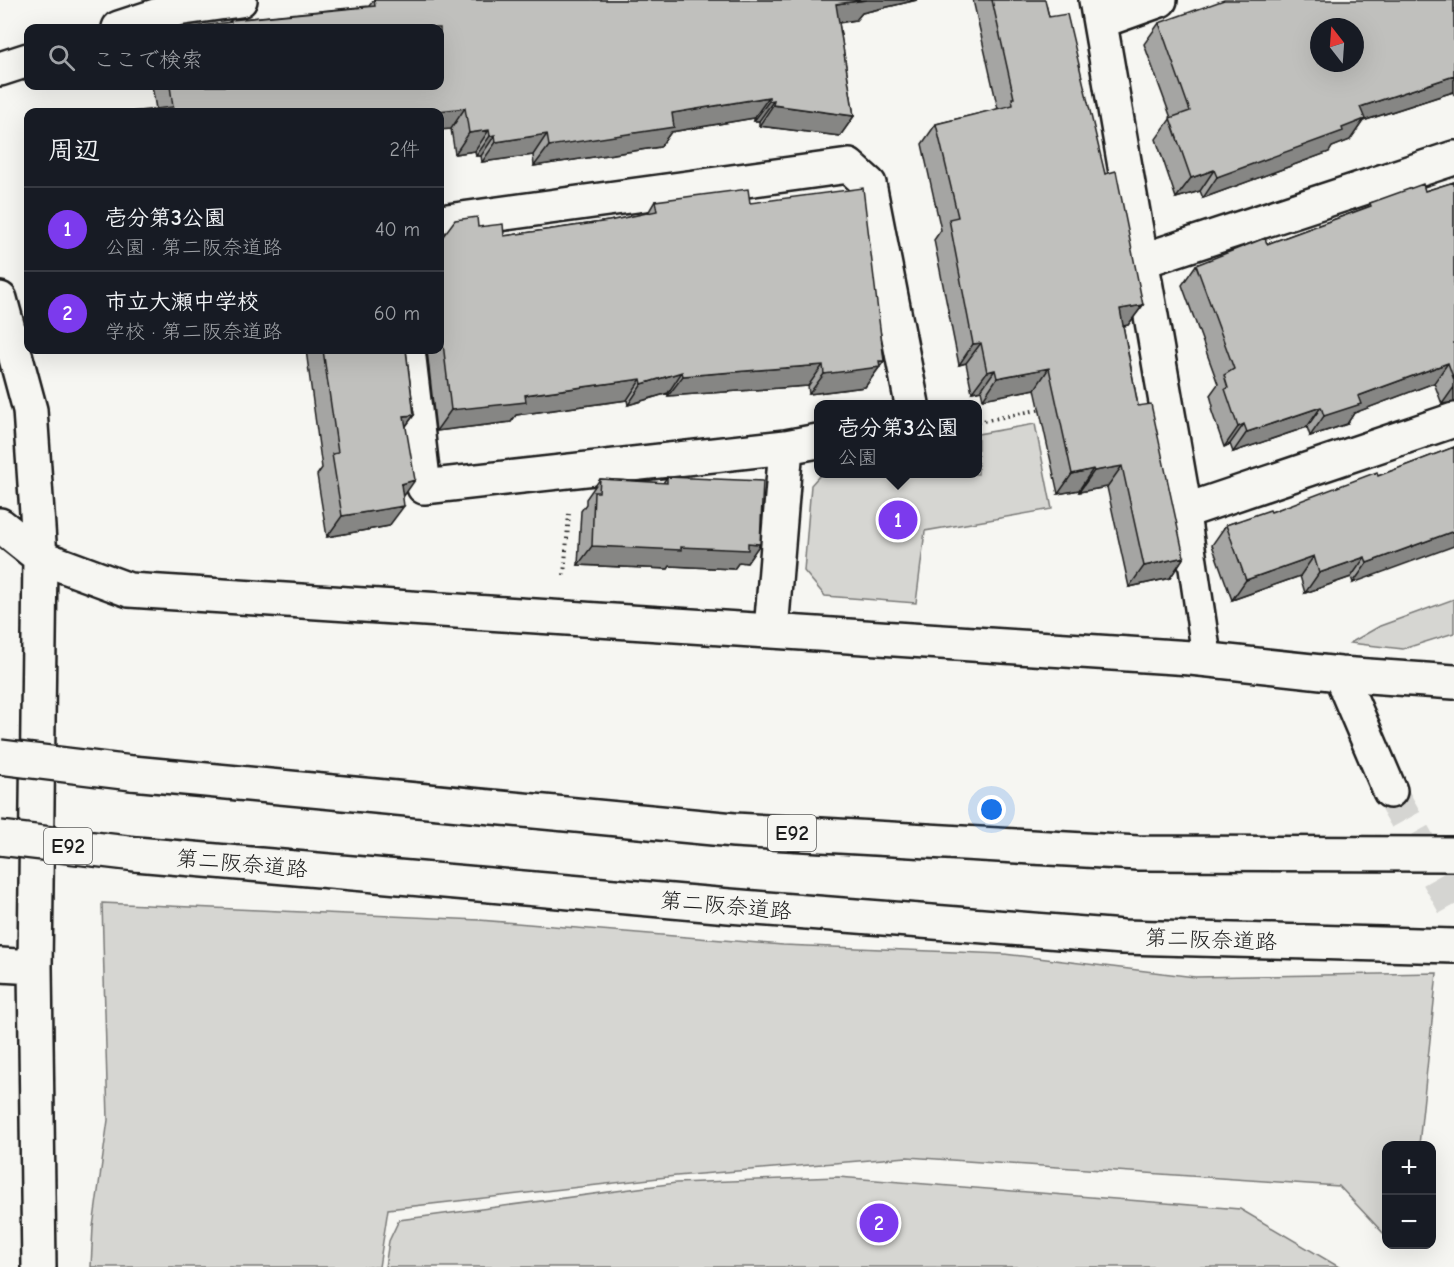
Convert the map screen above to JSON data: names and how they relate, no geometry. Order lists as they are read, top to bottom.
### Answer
{
  "streets": {
    "main road": ["E92", "第二阪奈道路"]
  },
  "north": "top",
  "page": {
    "search": "ここで検索",
    "heading": ["周辺", "2件"],
    "list": [
      {
        "mark": "1",
        "name": "壱分第3公園",
        "note": "公園 · 第二阪奈道路",
        "value": "40 m"
      },
      {
        "mark": "2",
        "name": "市立大瀬中学校",
        "note": "学校 · 第二阪奈道路",
        "value": "60 m"
      }
    ],
    "popup": ["壱分第3公園", "公園"],
    "pins": ["1", "2"],
    "map_buttons": ["+", "−"]
  }
}
